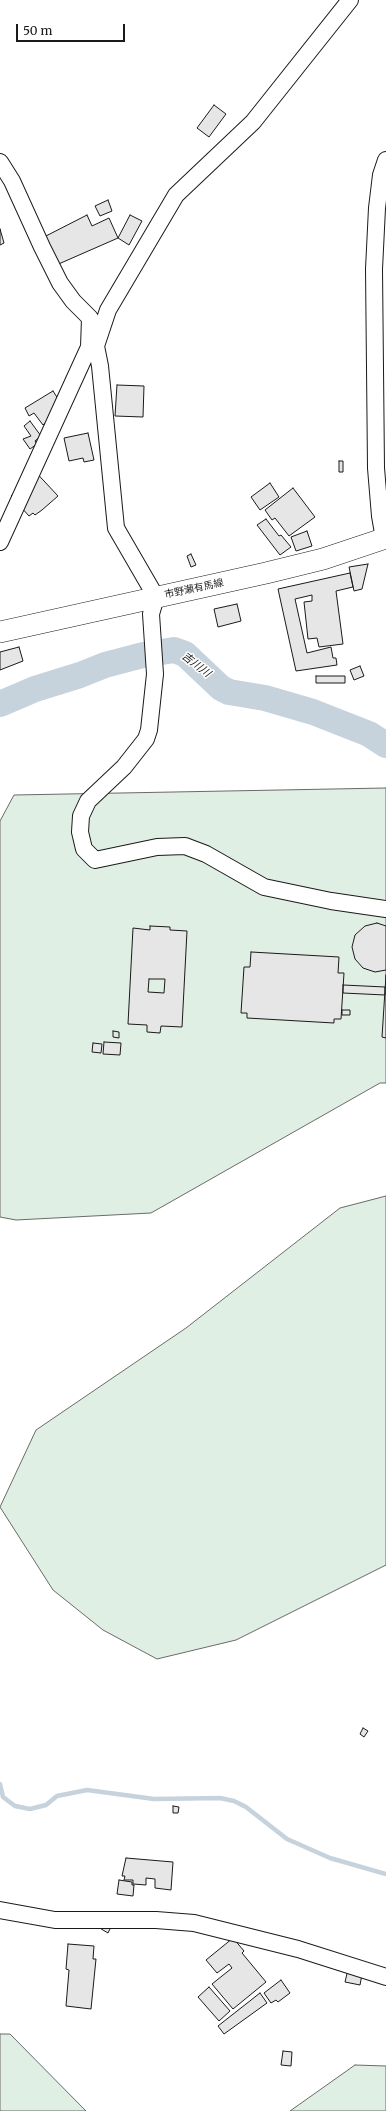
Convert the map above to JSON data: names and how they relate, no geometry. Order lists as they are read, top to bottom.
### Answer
{
  "streets": {
    "main road": ["市野瀬有馬線"]
  },
  "water": ["吉川川"],
  "scale_bar": "50 m"
}
